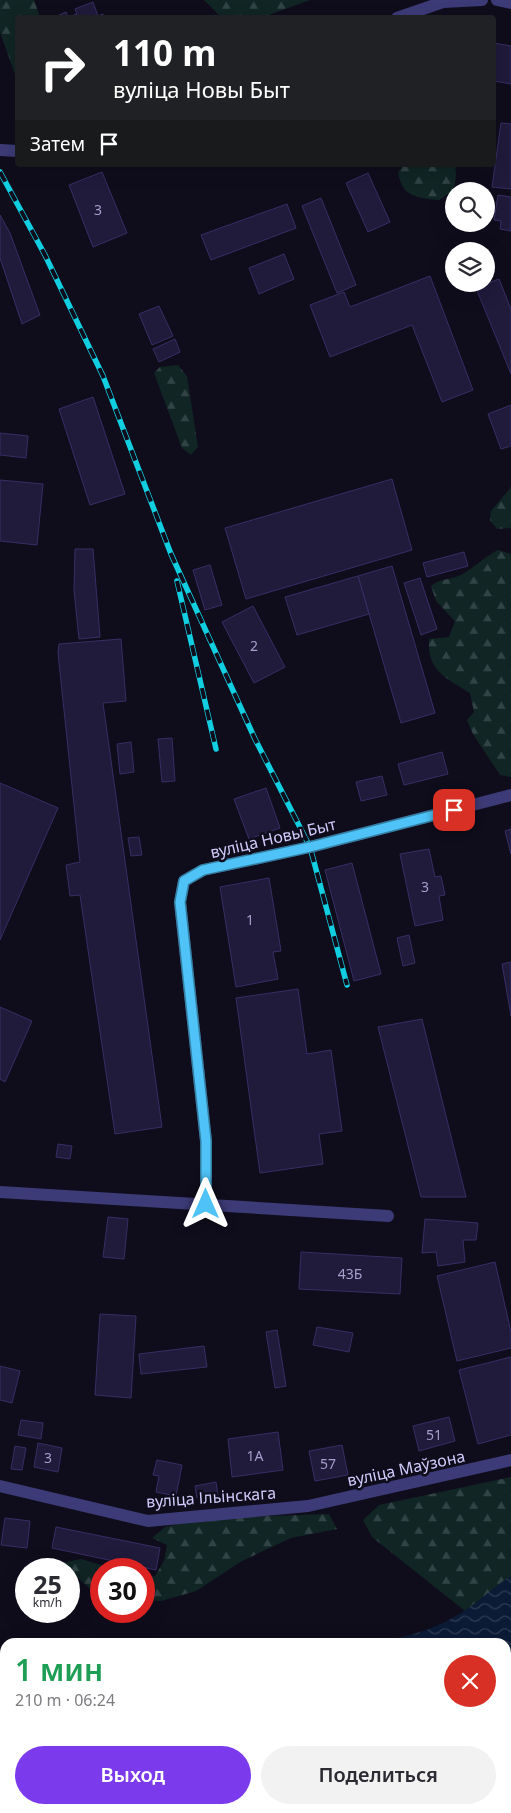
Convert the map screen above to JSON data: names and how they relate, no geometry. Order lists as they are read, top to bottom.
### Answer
{
  "streets": {
    "street": ["вуліца Новы Быт", "вуліца Маўзона", "вуліца Ільінскага"]
  },
  "crossings": [
    ["вуліца Маўзона", "вуліца Ільінскага"]
  ],
  "house_numbers": [
    "3",
    "2",
    "3",
    "1",
    "43Б",
    "51",
    "1А",
    "3",
    "57"
  ],
  "page": {
    "turn": ["110 m", "вуліца Новы Быт"],
    "then": "Затем",
    "speed": "25 km/h",
    "limit": "30",
    "heading": ["1 мин", "210 m · 06:24"],
    "buttons": ["Выход", "Поделиться"]
  }
}
